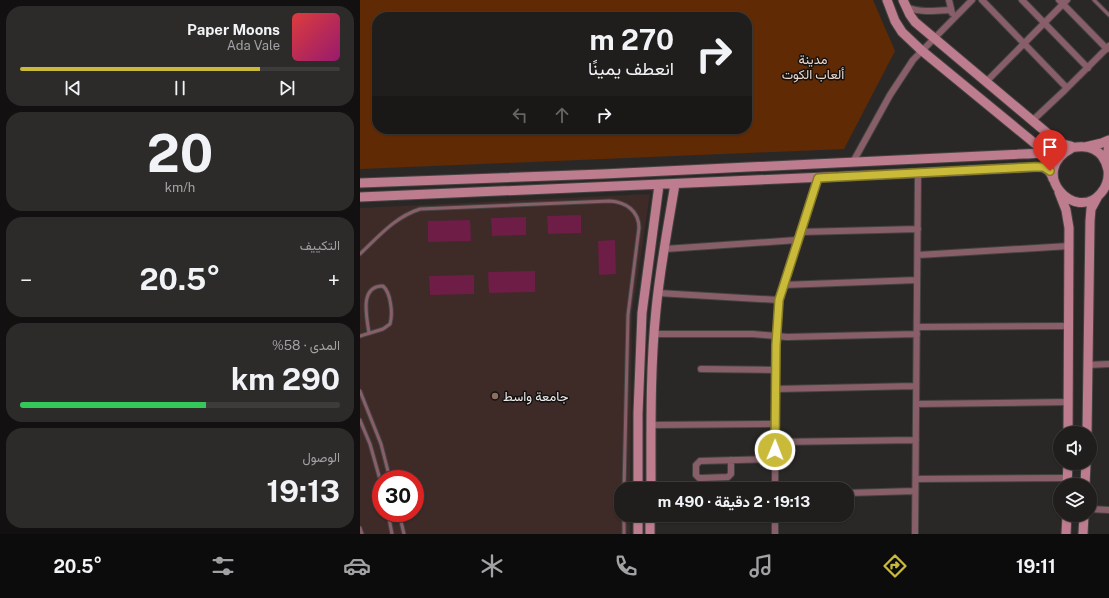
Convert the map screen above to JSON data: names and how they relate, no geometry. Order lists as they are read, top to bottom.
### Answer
{
  "parks": ["مدينة ألعاب الكوت"],
  "places": ["جامعة واسط"],
  "page": {
    "turn": ["270 m", "انعطف يمينًا"],
    "song": ["Paper Moons", "Ada Vale"],
    "tile": [
      ["20", "km/h"],
      "التكييف",
      ["المدى · 58%", "290 km"],
      ["الوصول", "19:13"]
    ],
    "heat": ["−", "20.5°", "+"],
    "limit": "30",
    "trip": "19:13 · 2 دقيقة · 490 m",
    "tabs": ["19:11", "20.5°"]
  }
}
